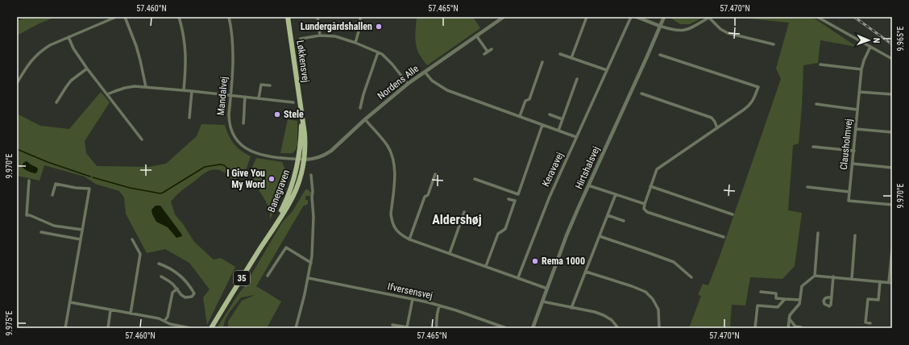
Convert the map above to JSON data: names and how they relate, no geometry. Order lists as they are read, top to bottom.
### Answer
{
  "streets": {
    "main road": ["Løkkensvej", "Banegraven", "35"],
    "street": [
      "Nordens Alle",
      "Mandalvej",
      "Clausholmvej",
      "Hirtshalsvej",
      "Keravavej",
      "Ifversensvej"
    ]
  },
  "crossings": [
    ["Løkkensvej", "Nordens Alle"],
    ["Løkkensvej", "Mandalvej"],
    ["Løkkensvej", "Banegraven"],
    ["Nordens Alle", "Mandalvej"],
    ["Nordens Alle", "Banegraven"],
    ["Mandalvej", "Banegraven"]
  ],
  "districts": ["Aldershøj"],
  "places": [
    "Lundergårdshallen",
    "Stele",
    "I Give You My Word",
    "Rema 1000"
  ],
  "north": "right",
  "coordinates": [
    "57.460°N",
    "57.465°N",
    "57.470°N",
    "9.965°E",
    "9.970°E",
    "9.975°E"
  ]
}
